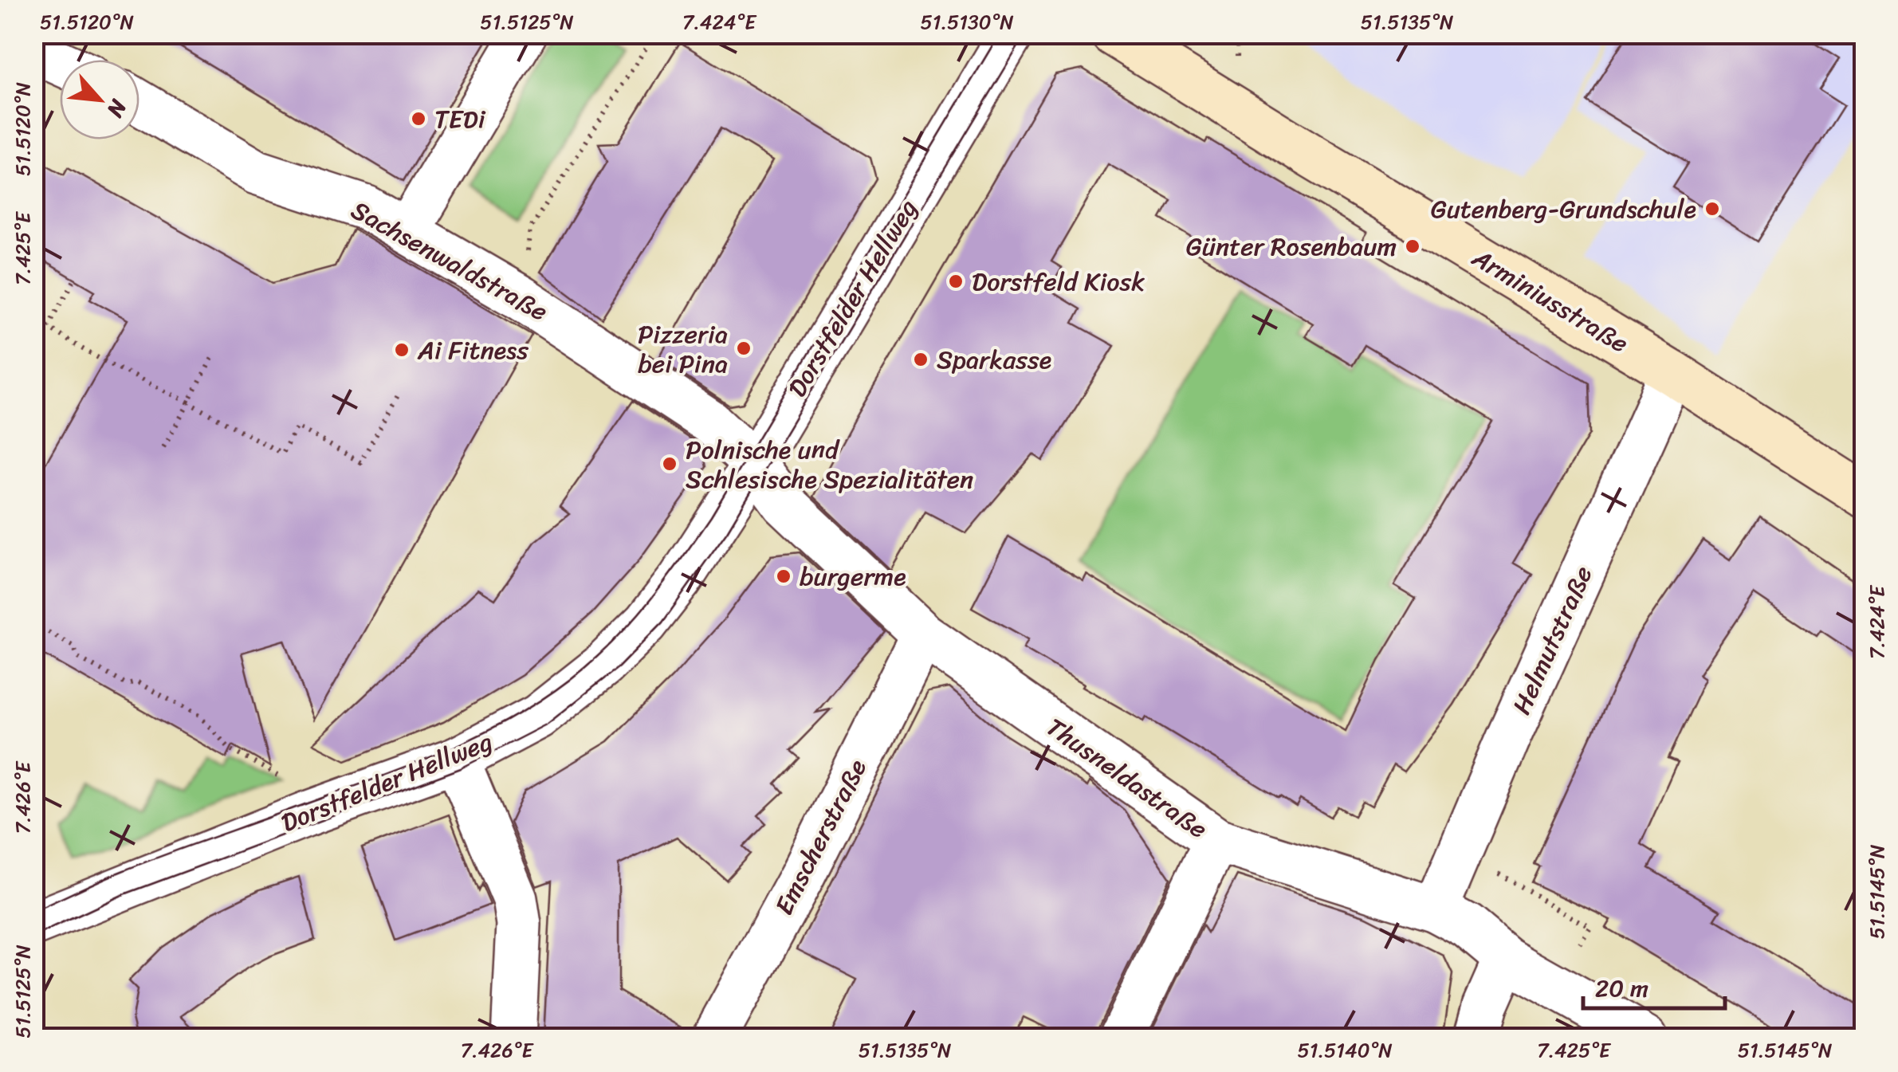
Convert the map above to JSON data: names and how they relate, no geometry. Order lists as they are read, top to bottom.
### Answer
{
  "streets": {
    "main road": ["Arminiusstraße"],
    "street": [
      "Sachsenwaldstraße",
      "Dorstfelder Hellweg",
      "Helmutstraße",
      "Thusneldastraße",
      "Emscherstraße"
    ]
  },
  "crossings": [
    ["Sachsenwaldstraße", "Dorstfelder Hellweg"],
    ["Sachsenwaldstraße", "Thusneldastraße"],
    ["Dorstfelder Hellweg", "Thusneldastraße"],
    ["Arminiusstraße", "Helmutstraße"],
    ["Helmutstraße", "Thusneldastraße"],
    ["Thusneldastraße", "Emscherstraße"]
  ],
  "places": [
    "TEDi",
    "Gutenberg-Grundschule",
    "Günter Rosenbaum",
    "Dorstfeld Kiosk",
    "Pizzeria bei Pina",
    "Ai Fitness",
    "Sparkasse",
    "Polnische und Schlesische Spezialitäten",
    "burgerme"
  ],
  "scale_bar": "20 m",
  "north": "bottom right",
  "coordinates": [
    "51.5120°N",
    "51.5125°N",
    "7.424°E",
    "51.5130°N",
    "51.5135°N",
    "7.425°E",
    "7.426°E",
    "51.5145°N",
    "51.5140°N"
  ]
}
